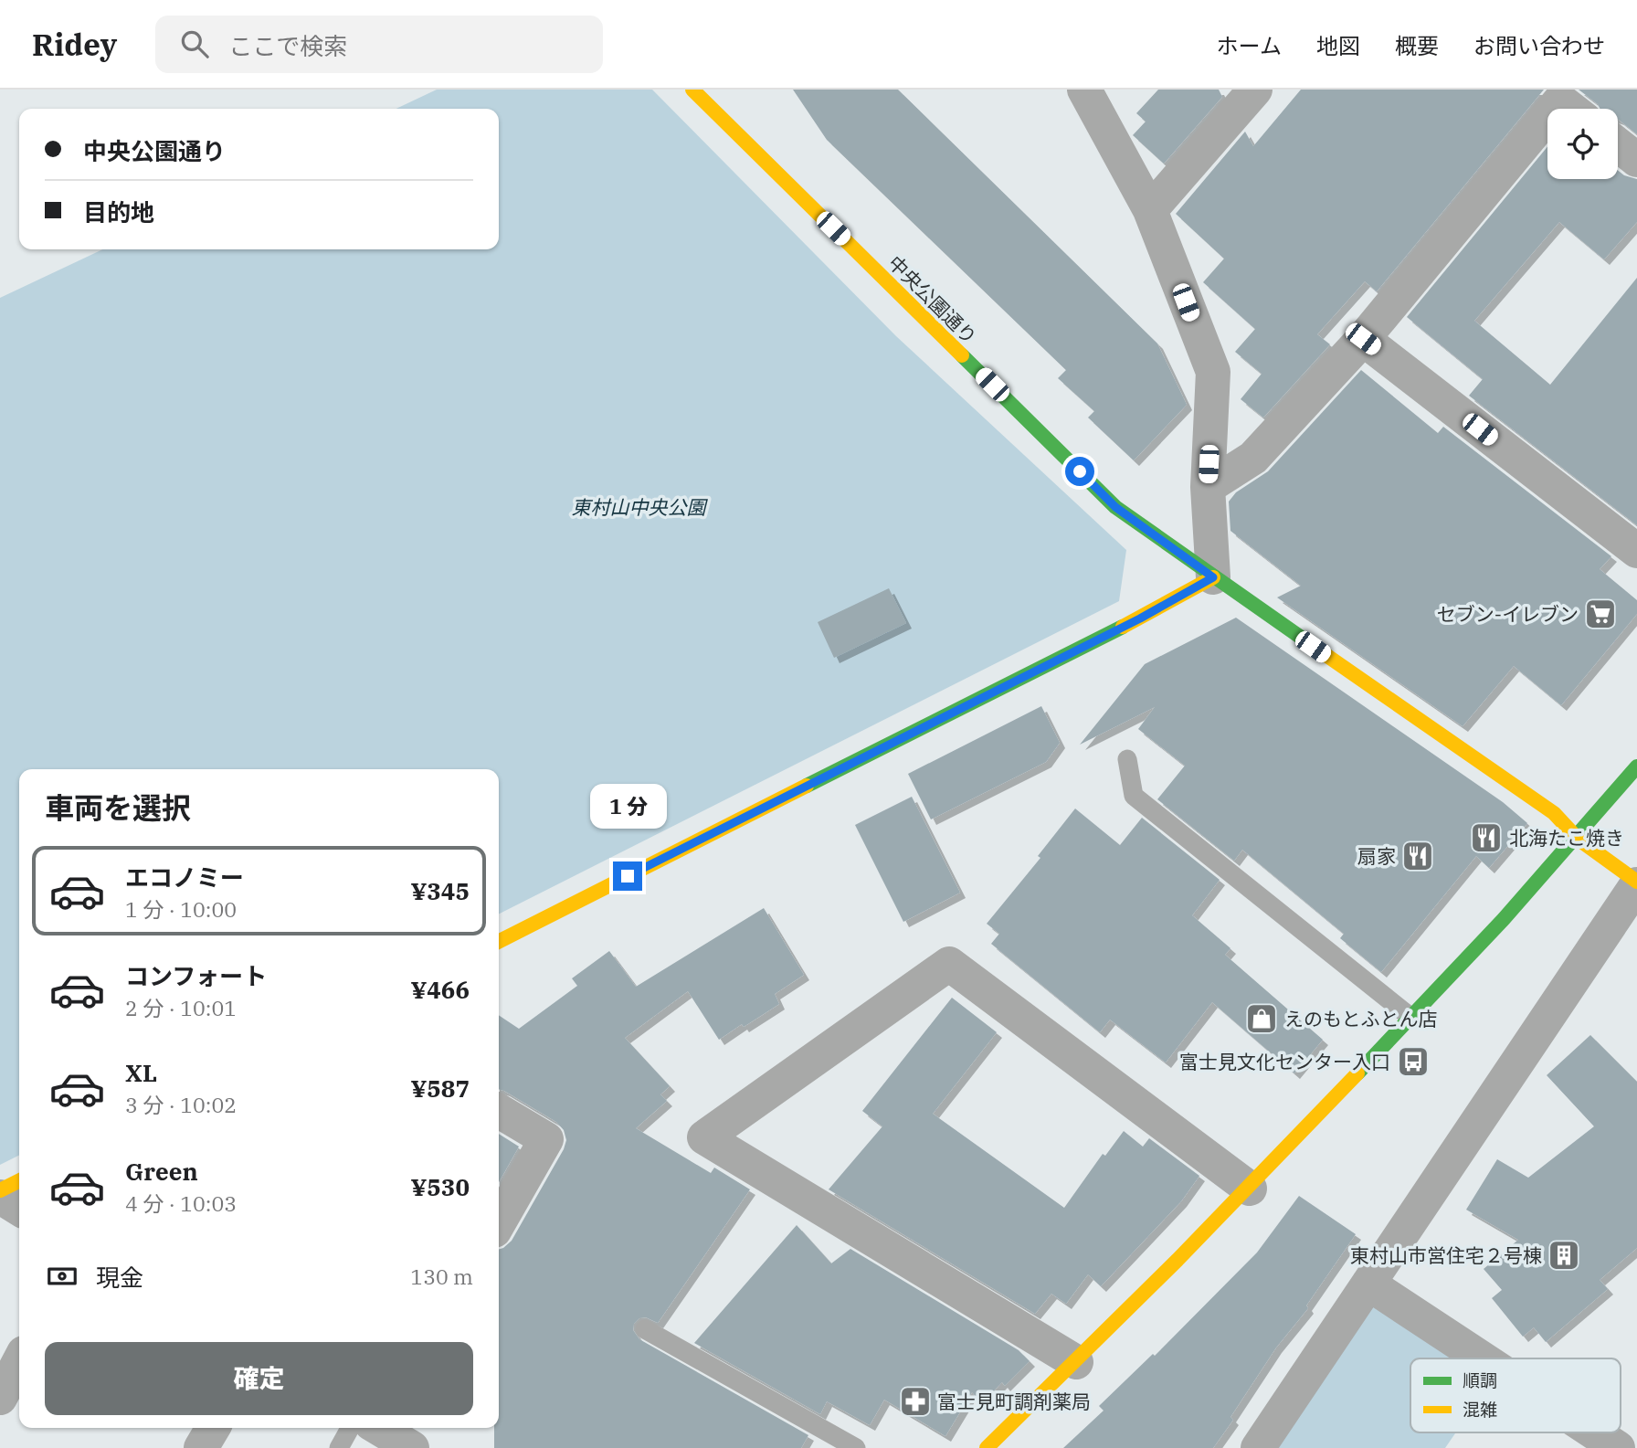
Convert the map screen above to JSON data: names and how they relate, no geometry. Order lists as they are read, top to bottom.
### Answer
{
  "streets": {
    "street": ["中央公園通り"]
  },
  "parks": ["東村山中央公園"],
  "places": {
    "supermarket": ["セブン-イレブン"],
    "restaurant": ["北海たこ焼き", "扇家"],
    "shop": ["えのもとふとん店"],
    "bus stop": ["富士見文化センター入口"],
    "building": ["東村山市営住宅２号棟"],
    "pharmacy": ["富士見町調剤薬局"]
  },
  "legend": ["順調", "混雑"],
  "page": {
    "header": "Ridey",
    "search": "ここで検索",
    "nav": [
      "ホーム",
      "地図",
      "概要",
      "お問い合わせ"
    ],
    "banner": ["中央公園通り", "目的地"],
    "heading": "車両を選択",
    "bubble": "1 分",
    "list": [
      {
        "name": "エコノミー",
        "note": "1 分 · 10:00",
        "value": "¥345"
      },
      {
        "name": "コンフォート",
        "note": "2 分 · 10:01",
        "value": "¥466"
      },
      {
        "name": "XL",
        "note": "3 分 · 10:02",
        "value": "¥587"
      },
      {
        "name": "Green",
        "note": "4 分 · 10:03",
        "value": "¥530"
      }
    ],
    "pay": ["現金", "130 m"],
    "buttons": "確定"
  }
}
